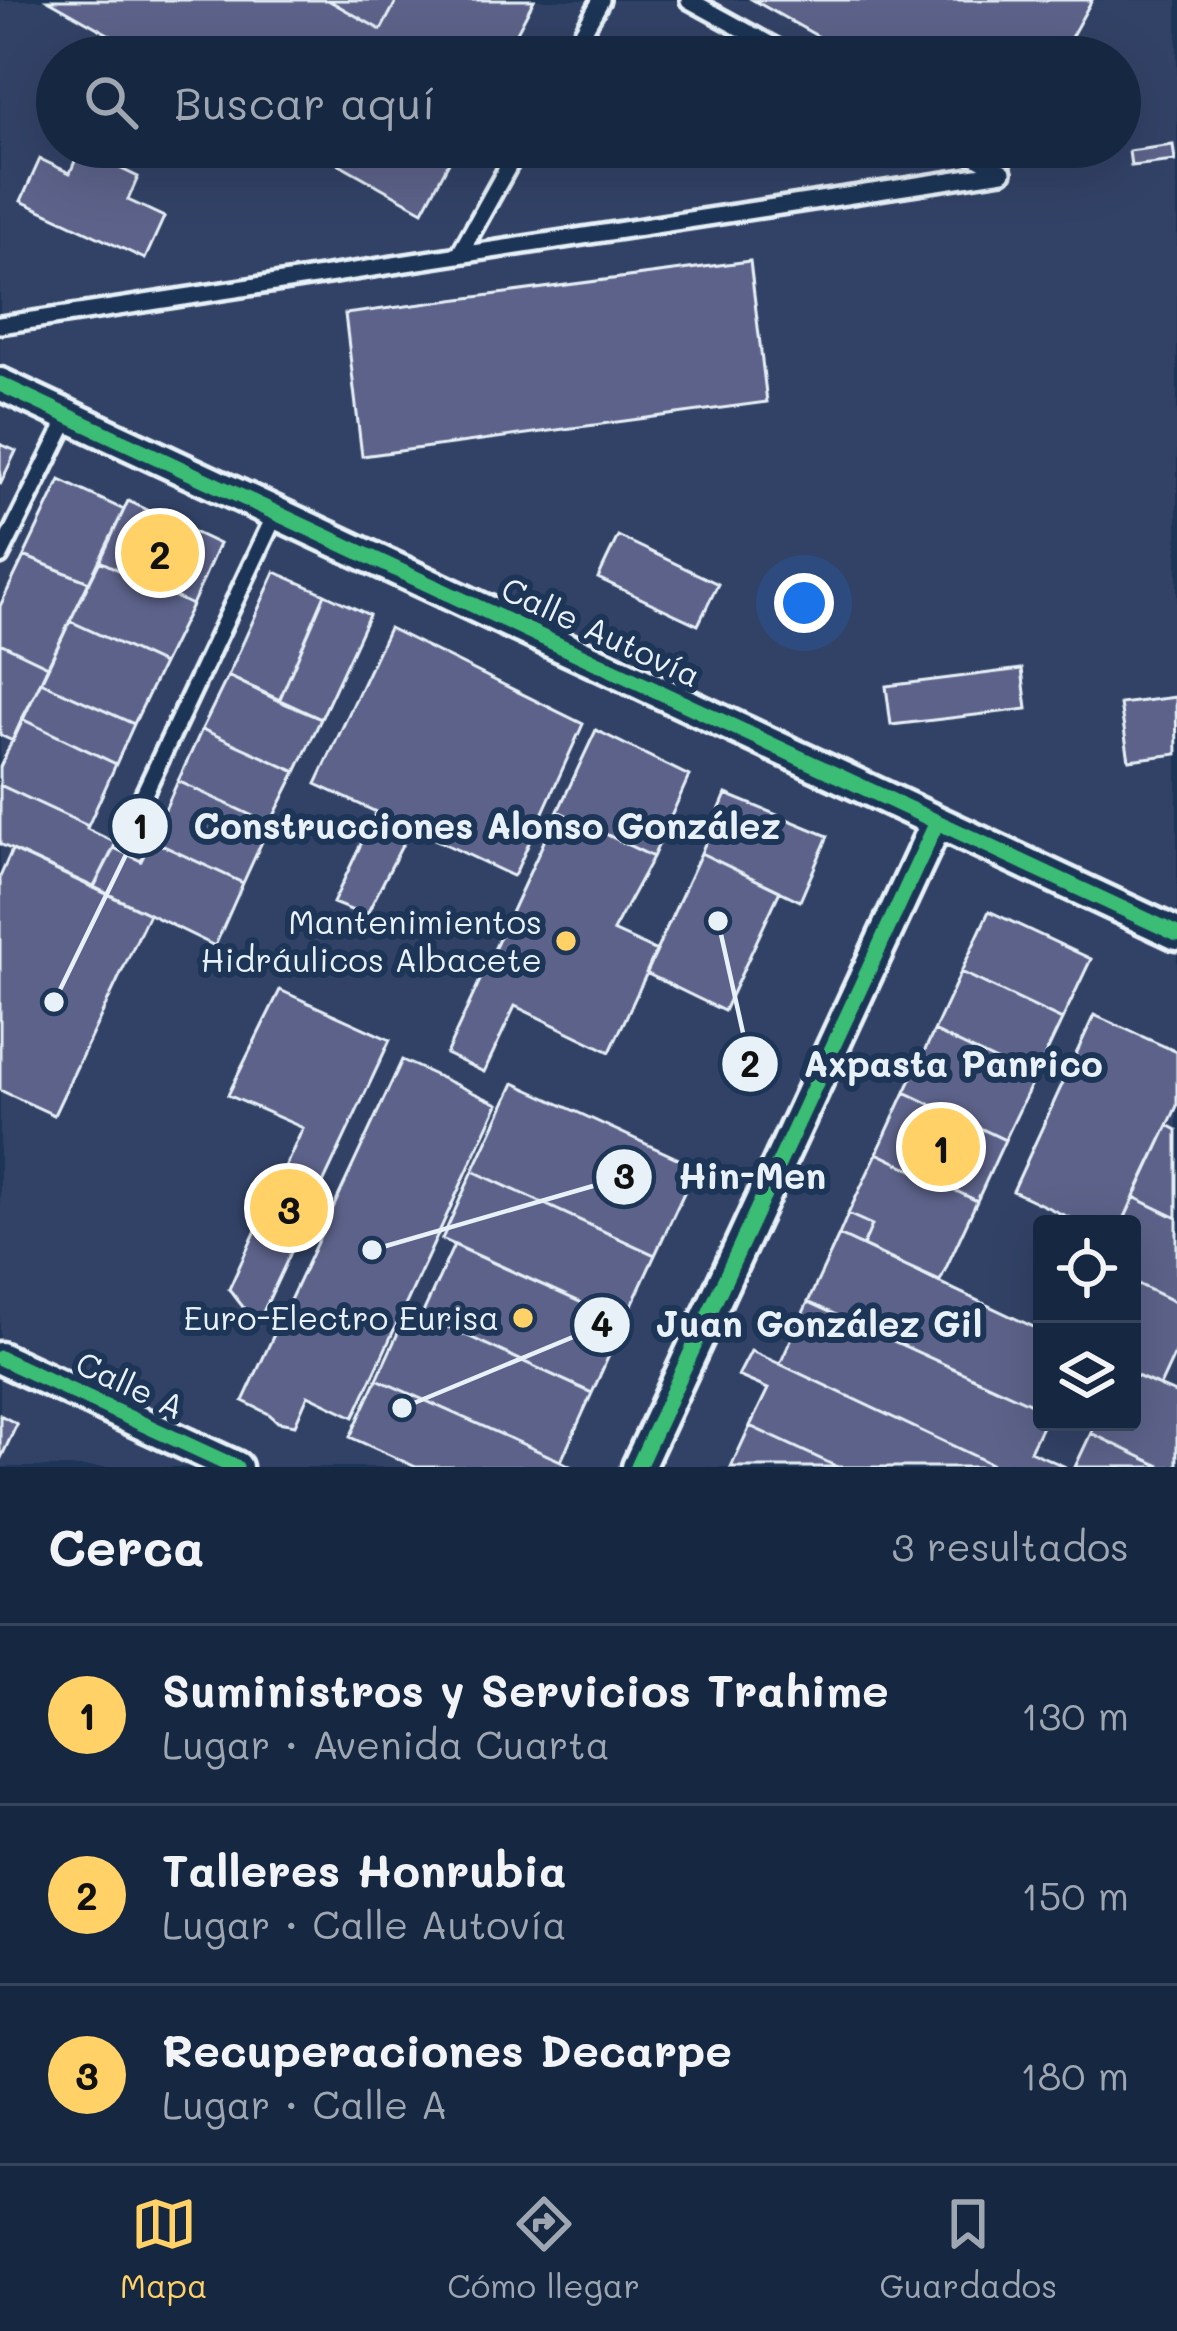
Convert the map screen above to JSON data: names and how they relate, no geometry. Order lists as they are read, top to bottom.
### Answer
{
  "streets": {
    "street": ["Calle Autovía", "Calle A"]
  },
  "places": [
    "Axpasta Panrico",
    "Mantenimientos Hidráulicos Albacete",
    "Construcciones Alonso González",
    "Hin-Men",
    "Euro-Electro Eurisa",
    "Juan González Gil"
  ],
  "page": {
    "search": "Buscar aquí",
    "pins": ["2", "1", "3"],
    "heading": ["Cerca", "3 resultados"],
    "list": [
      {
        "mark": "1",
        "name": "Suministros y Servicios Trahime",
        "note": "Lugar · Avenida Cuarta",
        "value": "130 m"
      },
      {
        "mark": "2",
        "name": "Talleres Honrubia",
        "note": "Lugar · Calle Autovía",
        "value": "150 m"
      },
      {
        "mark": "3",
        "name": "Recuperaciones Decarpe",
        "note": "Lugar · Calle A",
        "value": "180 m"
      }
    ],
    "nav": ["Mapa", "Cómo llegar", "Guardados"]
  }
}
